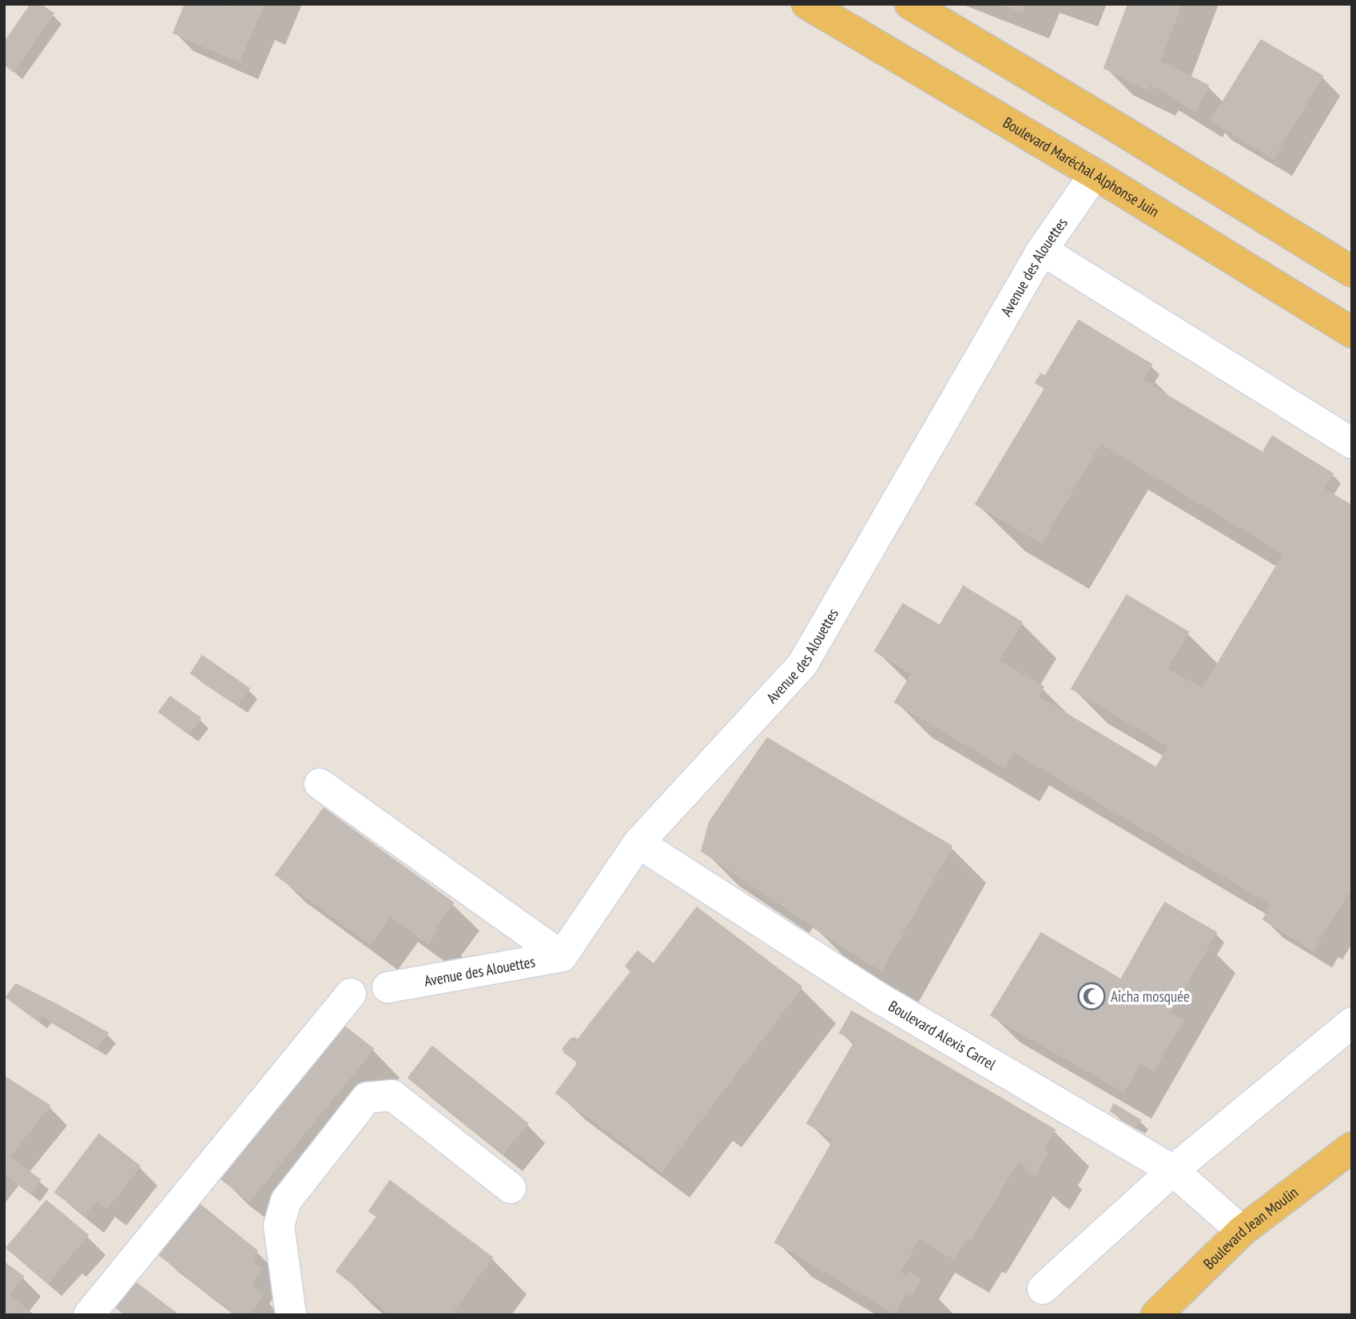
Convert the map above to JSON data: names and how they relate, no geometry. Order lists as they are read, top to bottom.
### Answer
{
  "streets": {
    "main road": ["Boulevard Maréchal Alphonse Juin", "Boulevard Jean Moulin"],
    "street": ["Avenue des Alouettes", "Boulevard Alexis Carrel"]
  },
  "crossings": [
    ["Boulevard Maréchal Alphonse Juin", "Avenue des Alouettes"],
    ["Avenue des Alouettes", "Boulevard Alexis Carrel"],
    ["Boulevard Alexis Carrel", "Boulevard Jean Moulin"]
  ],
  "places": {
    "mosque": ["Aicha mosquée"]
  }
}
